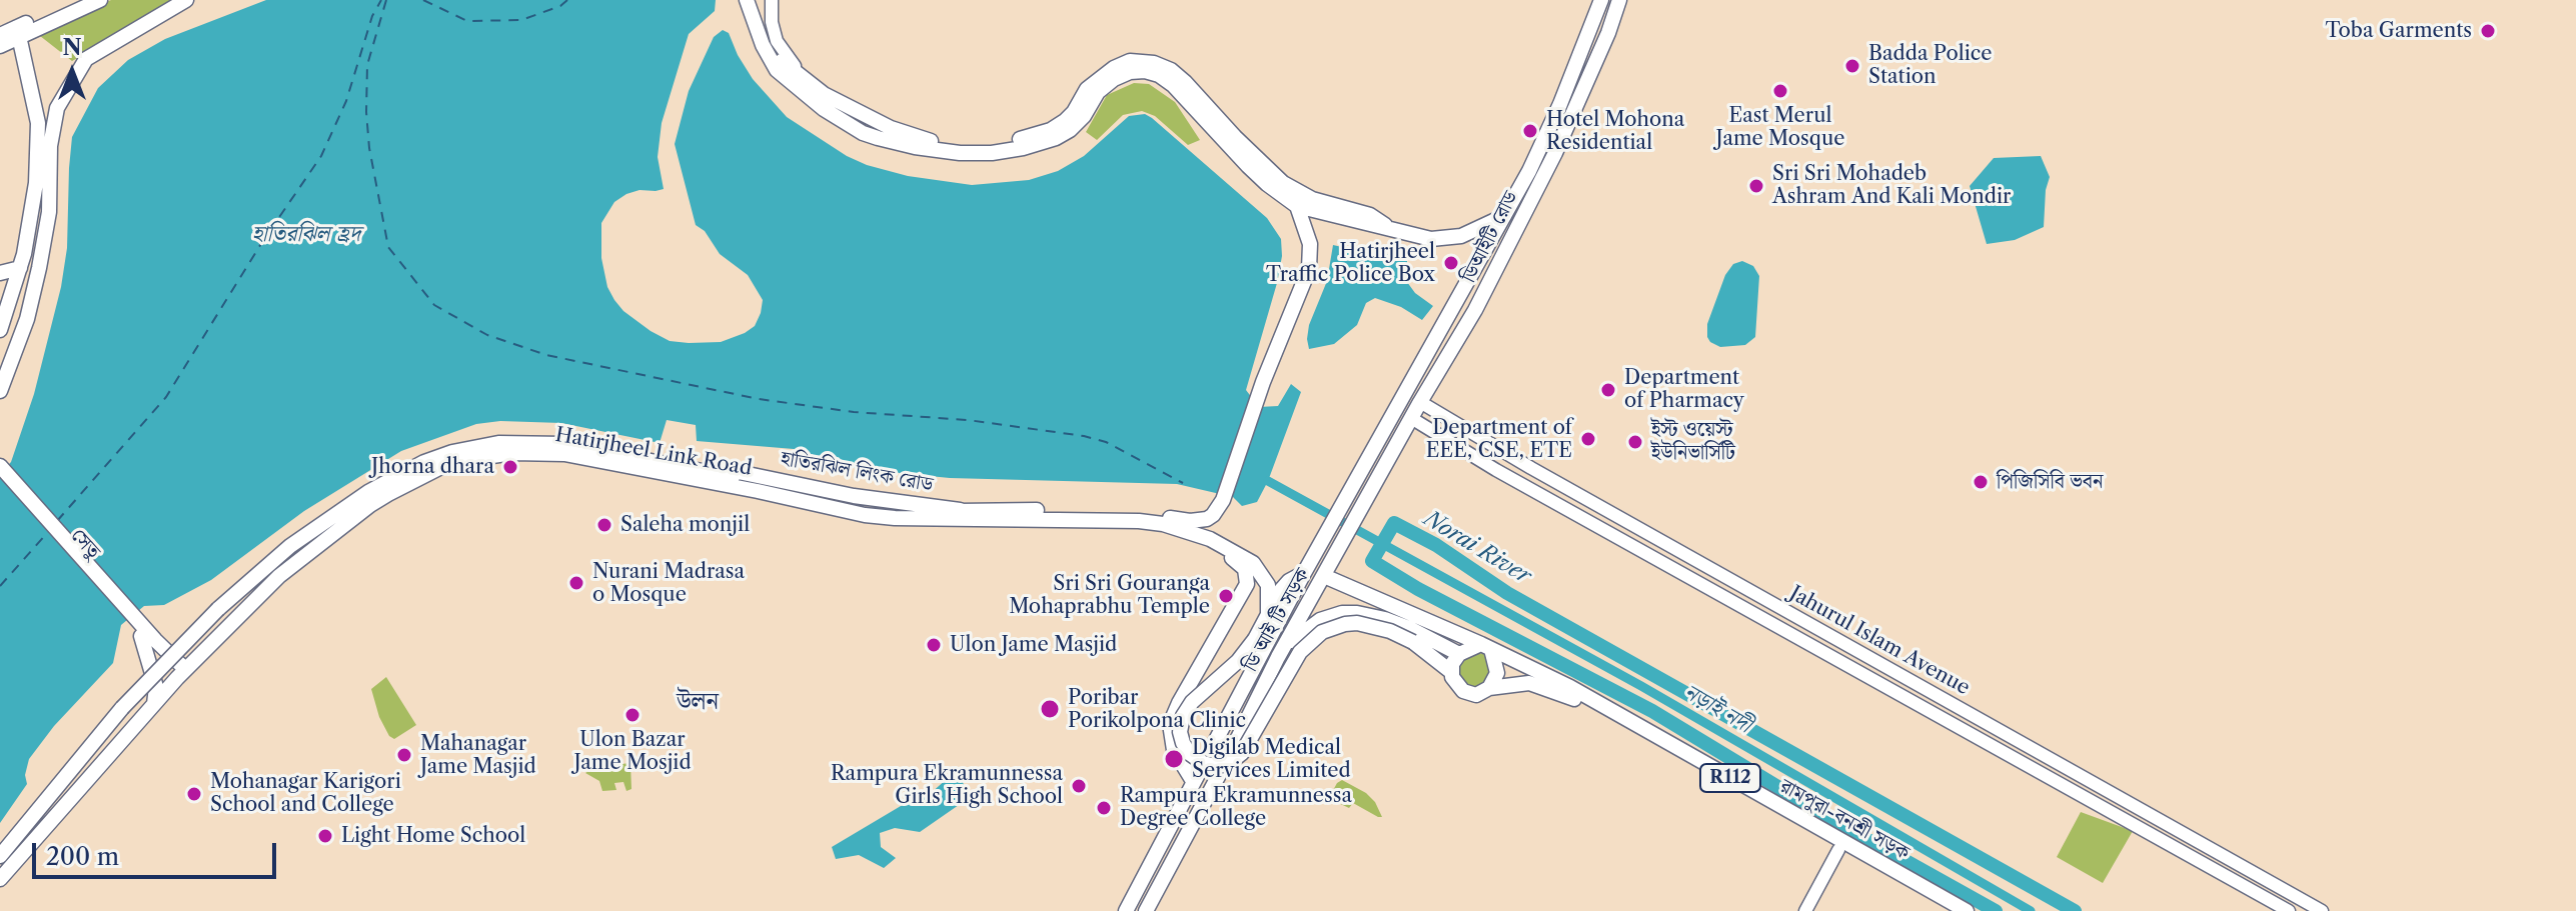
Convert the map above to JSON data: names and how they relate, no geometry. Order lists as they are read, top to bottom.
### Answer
{
  "streets": {
    "main road": [
      "ডিআইটি রোড",
      "Hatirjheel Link Road",
      "হাতিরঝিল লিংক রোড",
      "সেতু",
      "ডি আই টি সড়ক",
      "R112",
      "রামপুরা-বনশ্রী সড়ক"
    ],
    "street": ["Jahurul Islam Avenue"]
  },
  "crossings": [
    ["ডিআইটি রোড", "ডি আই টি সড়ক"],
    ["ডিআইটি রোড", "Jahurul Islam Avenue"],
    ["ডি আই টি সড়ক", "রামপুরা-বনশ্রী সড়ক"]
  ],
  "districts": ["উলন"],
  "water": ["হাতিরঝিল হ্রদ", "Norai River", "নড়াই নদী"],
  "places": [
    "Toba Garments",
    "Badda Police Station",
    "East Merul Jame Mosque",
    "Hotel Mohona Residential",
    "Sri Sri Mohadeb Ashram And Kali Mondir",
    "Hatirjheel Traffic Police Box",
    "Department of Pharmacy",
    "Department of EEE, CSE, ETE",
    "ইস্ট ওয়েস্ট ইউনিভার্সিটি",
    "Jhorna dhara",
    "পিজিসিবি ভবন",
    "Saleha monjil",
    "Nurani Madrasa o Mosque",
    "Sri Sri Gouranga Mohaprabhu Temple",
    "Ulon Jame Masjid",
    "Poribar Porikolpona Clinic",
    "Ulon Bazar Jame Mosjid",
    "Mahanagar Jame Masjid",
    "Digilab Medical Services Limited",
    "Rampura Ekramunnessa Girls High School",
    "Mohanagar Karigori School and College",
    "Rampura Ekramunnessa Degree College",
    "Light Home School"
  ],
  "scale_bar": "200 m",
  "north": "top"
}
